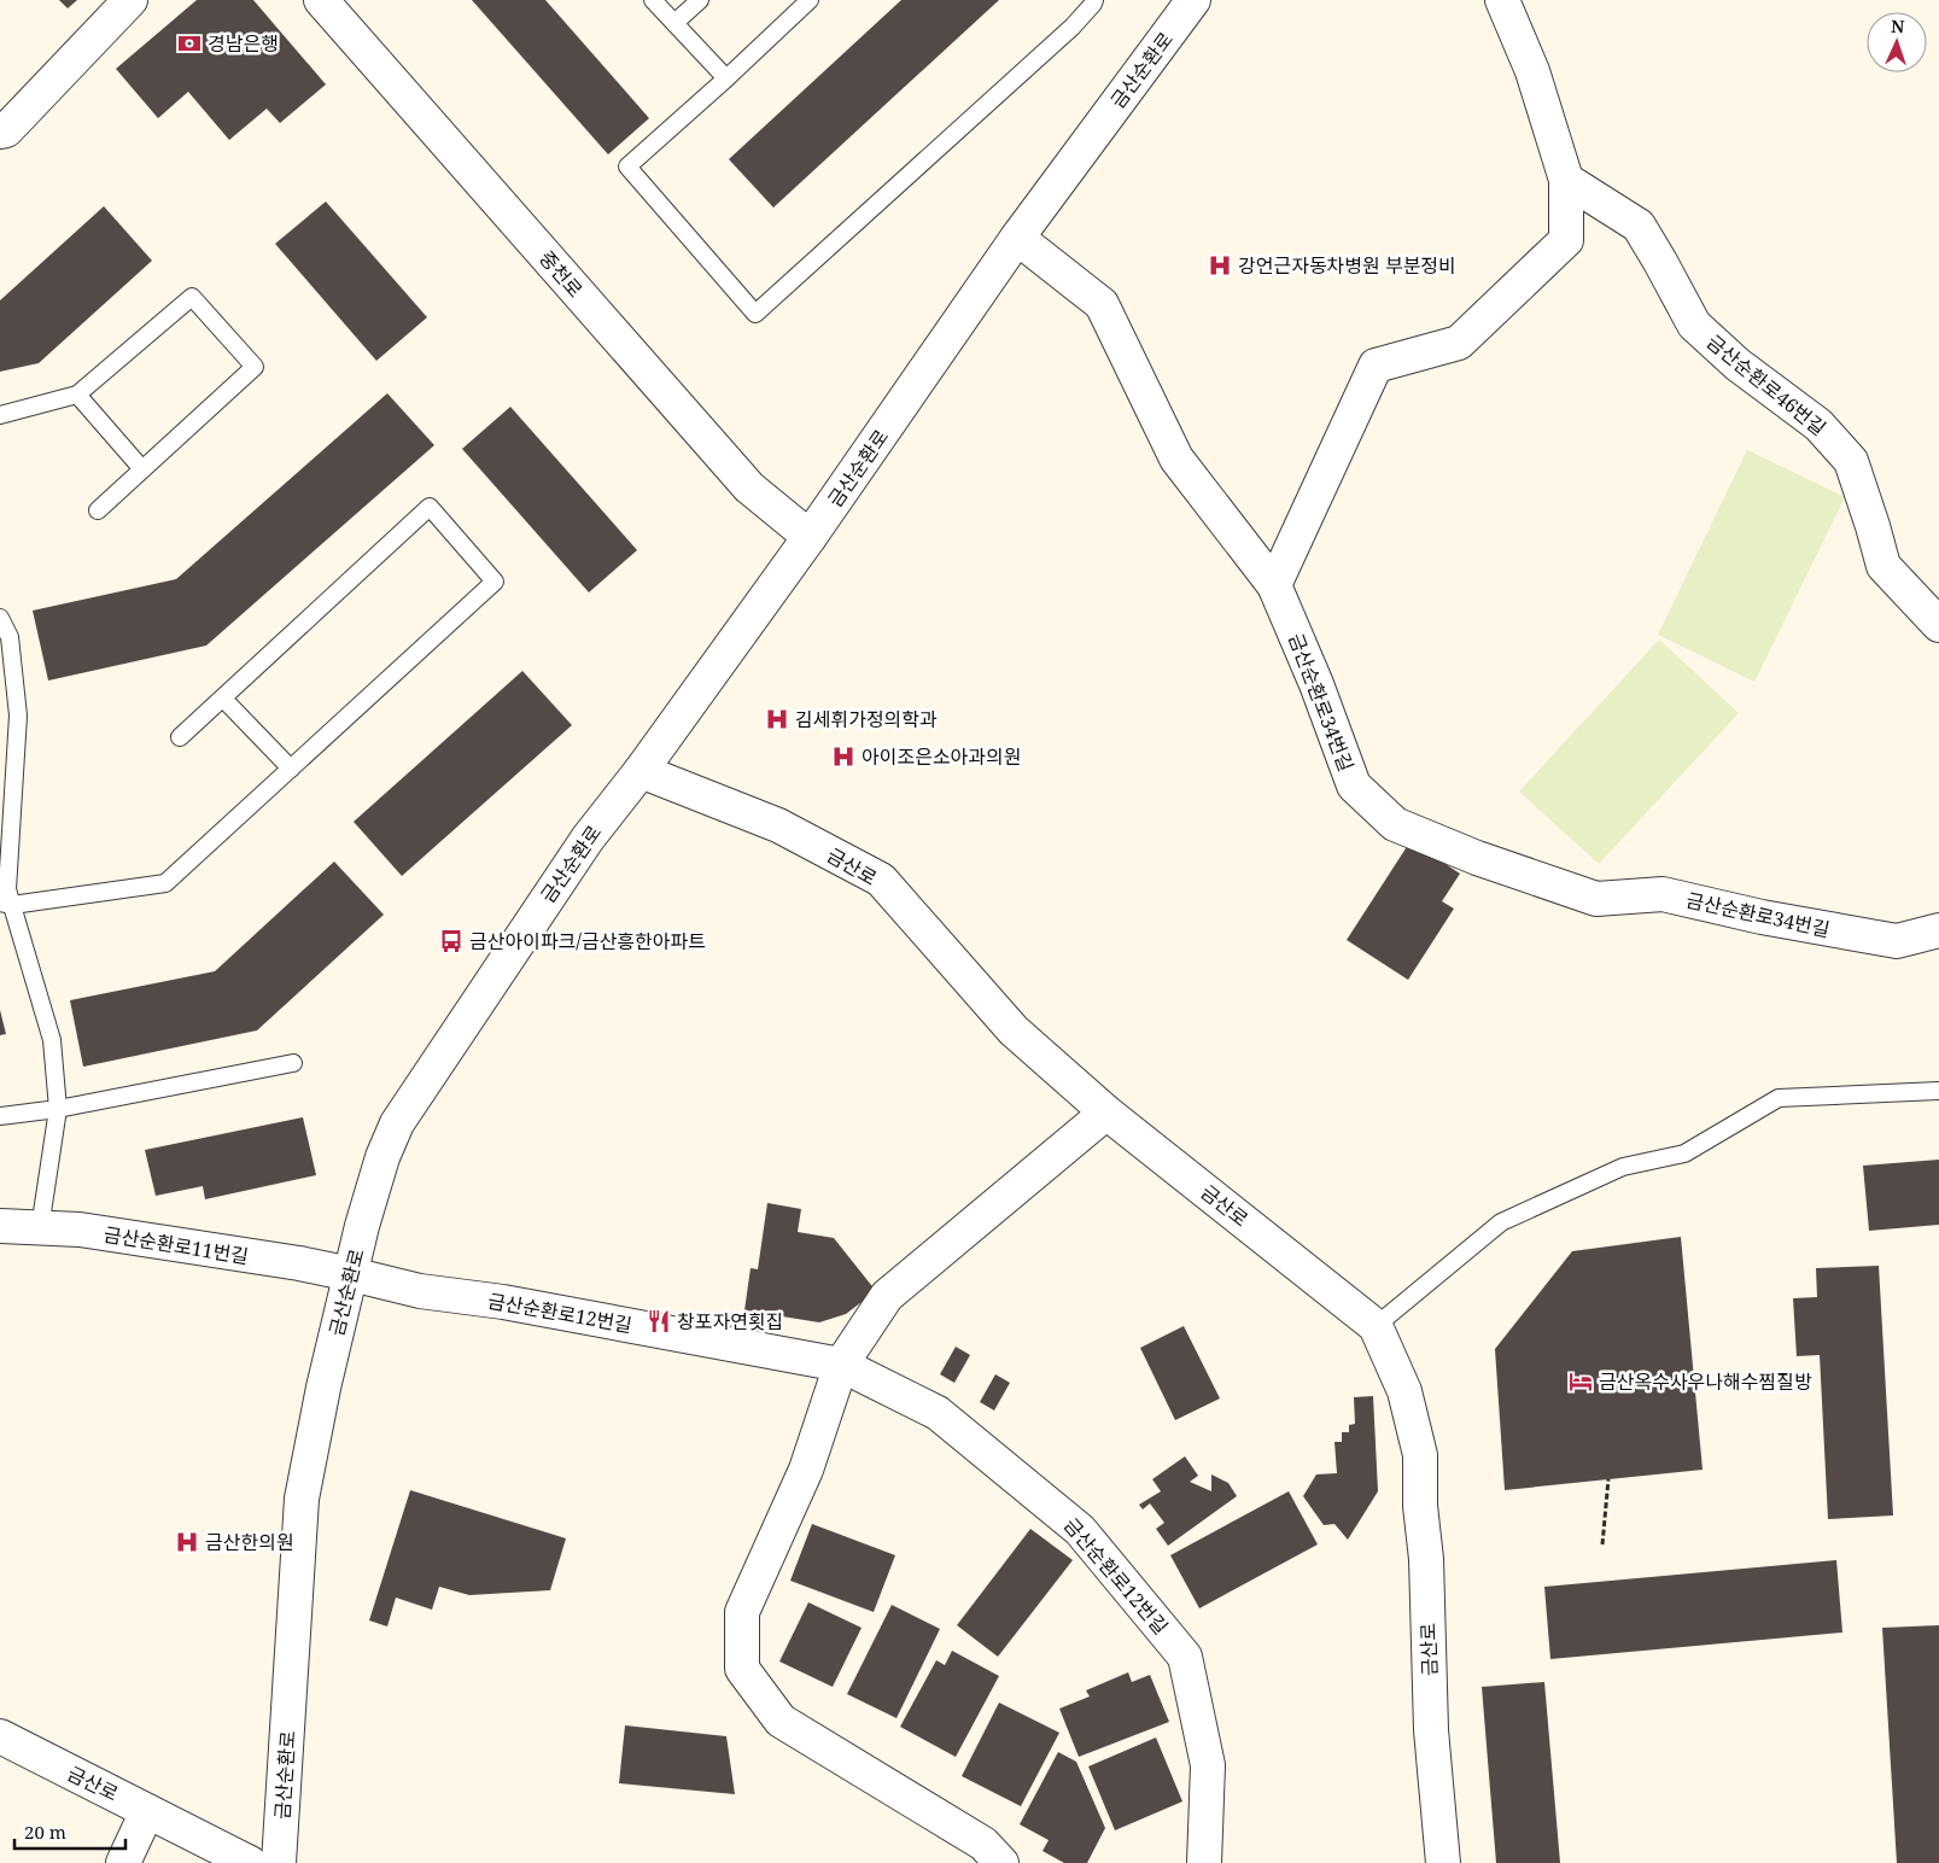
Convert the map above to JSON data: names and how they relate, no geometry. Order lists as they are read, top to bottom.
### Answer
{
  "streets": {
    "street": [
      "금산순환로",
      "중천로",
      "금산순환로46번길",
      "금산순환로34번길",
      "금산로",
      "금산순환로11번길",
      "금산순환로12번길"
    ]
  },
  "crossings": [
    ["금산순환로", "중천로"],
    ["금산순환로", "금산순환로34번길"],
    ["금산순환로", "금산로"],
    ["금산순환로", "금산순환로11번길"],
    ["금산순환로", "금산순환로12번길"],
    ["금산순환로11번길", "금산순환로12번길"]
  ],
  "places": {
    "bank": ["경남은행"],
    "hospital": [
      "강언근자동차병원 부분정비",
      "김세휘가정의학과",
      "아이조은소아과의원",
      "금산한의원"
    ],
    "bus stop": ["금산아이파크/금산흥한아파트"],
    "restaurant": ["창포자연횟집"],
    "hotel": ["금산옥수사우나해수찜질방"]
  },
  "scale_bar": "20 m",
  "north": "top"
}
